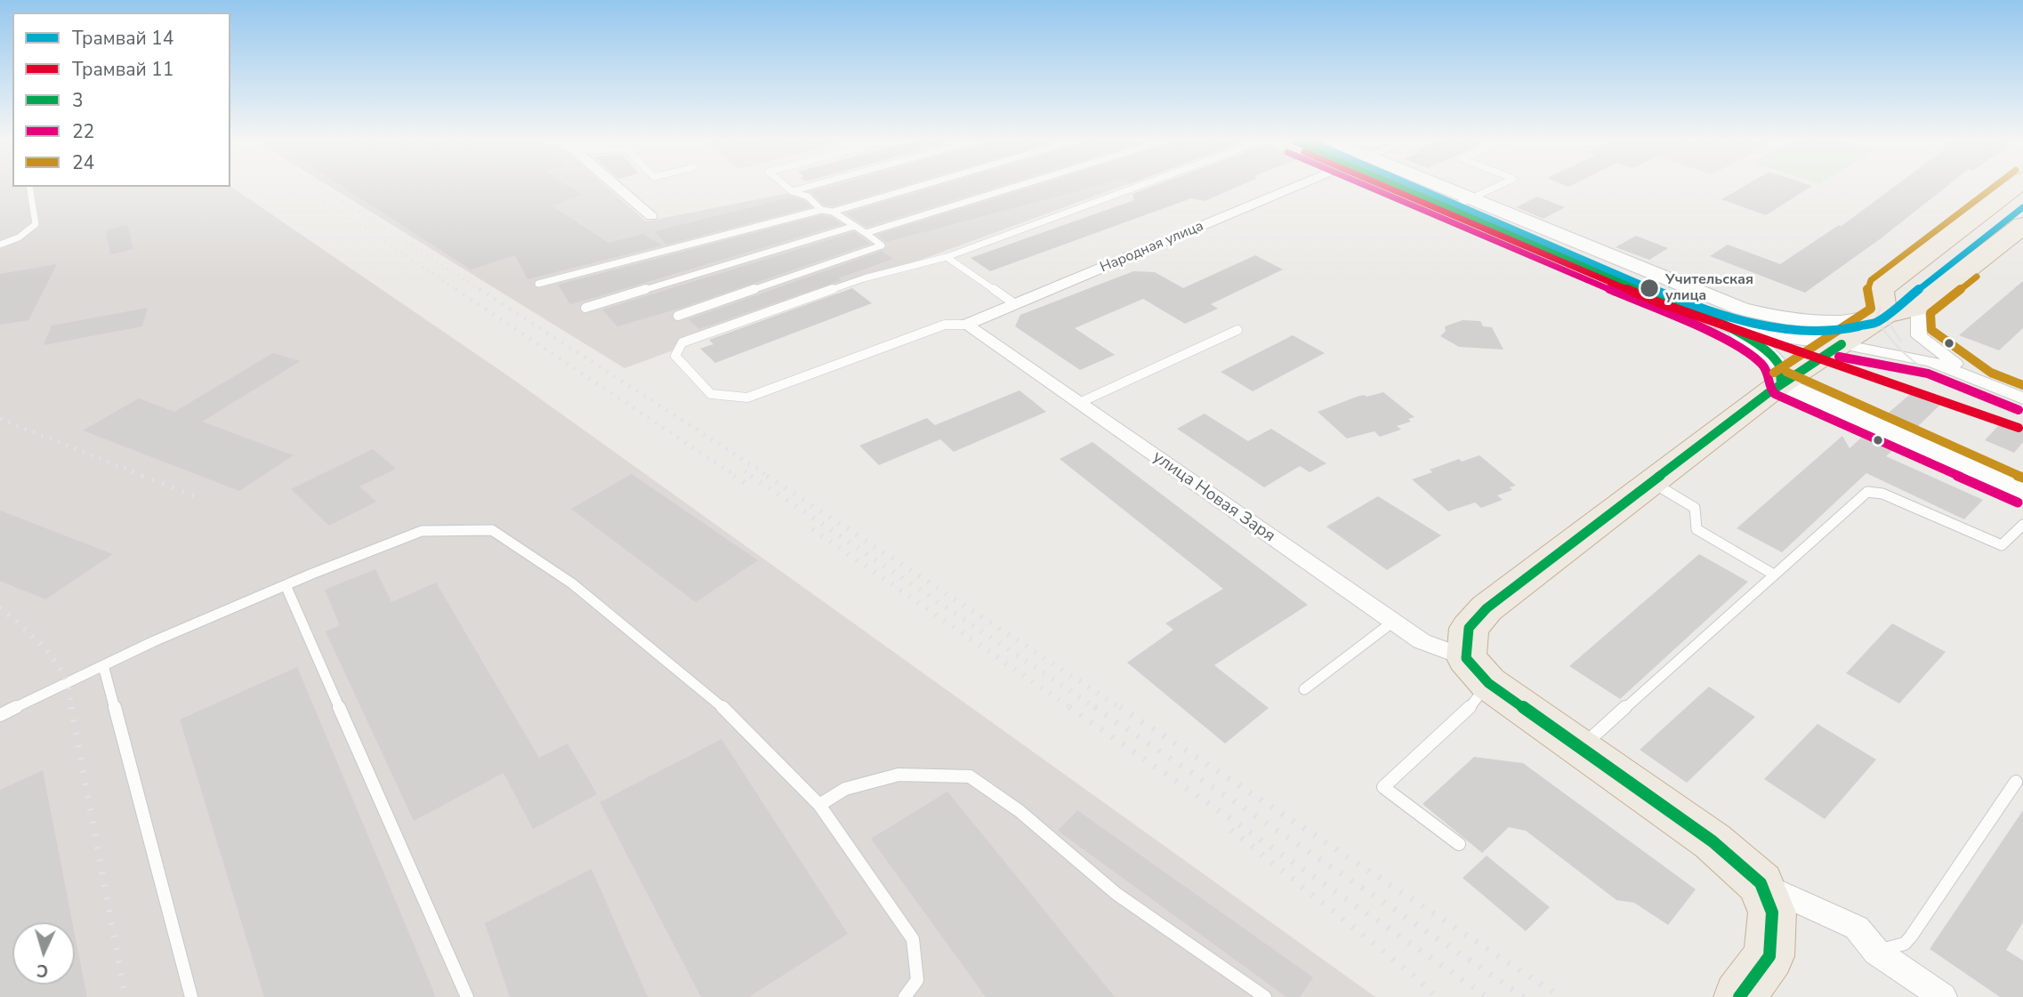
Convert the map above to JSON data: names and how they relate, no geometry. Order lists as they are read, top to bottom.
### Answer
{
  "streets": {
    "street": ["Народная улица", "улица Новая Заря"]
  },
  "crossings": [
    ["Народная улица", "улица Новая Заря"]
  ],
  "places": ["Учительская улица"],
  "lines": [
    "tram line 14",
    "tram line 11",
    "transit line 3",
    "transit line 22",
    "transit line 24"
  ],
  "legend": [
    "Трамвай 14",
    "Трамвай 11",
    "3",
    "22",
    "24"
  ],
  "north": "bottom"
}
